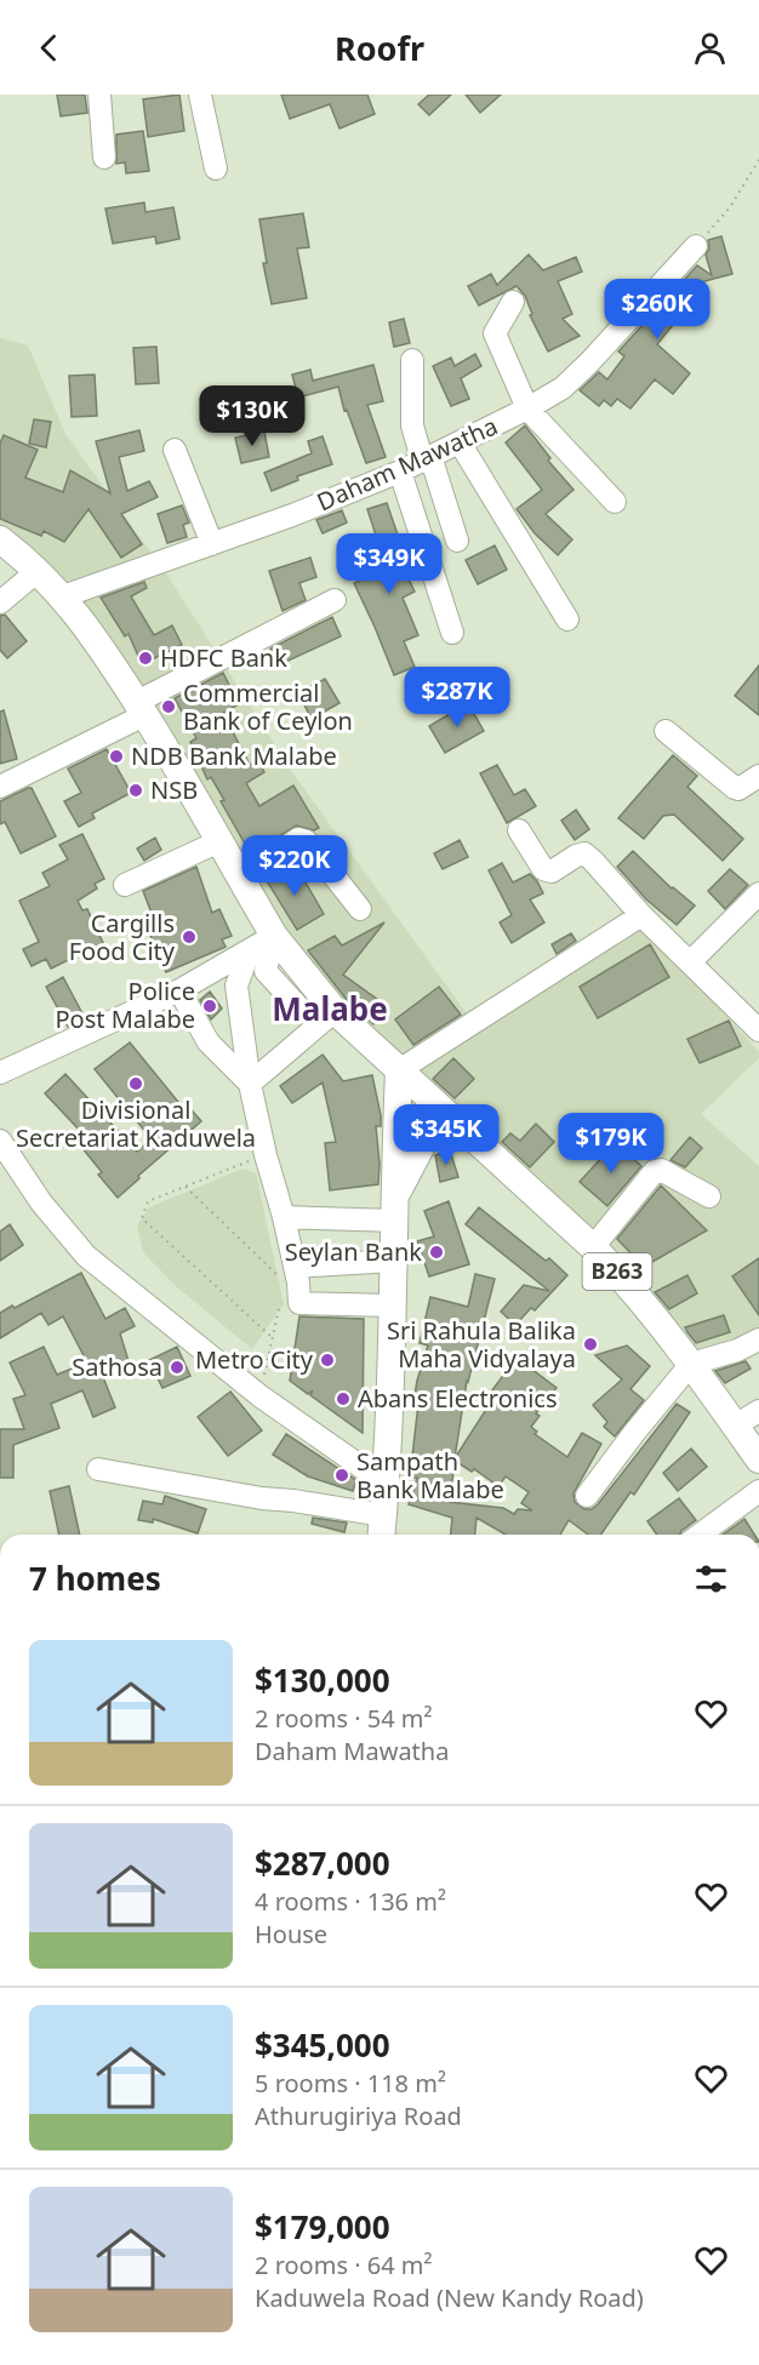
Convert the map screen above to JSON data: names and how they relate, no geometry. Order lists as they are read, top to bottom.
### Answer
{
  "streets": {
    "main road": ["B263"],
    "street": ["Daham Mawatha"]
  },
  "districts": ["Malabe"],
  "places": [
    "HDFC Bank",
    "Commercial Bank of Ceylon",
    "NDB Bank Malabe",
    "NSB",
    "Cargills Food City",
    "Police Post Malabe",
    "Divisional Secretariat Kaduwela",
    "Seylan Bank",
    "Sri Rahula Balika Maha Vidyalaya",
    "Metro City",
    "Sathosa",
    "Abans Electronics",
    "Sampath Bank Malabe"
  ],
  "page": {
    "header": "Roofr",
    "price": [
      "$260K",
      "$130K",
      "$349K",
      "$287K",
      "$220K",
      "$345K",
      "$179K"
    ],
    "heading": "7 homes",
    "list": [
      {
        "name": "$130,000",
        "note": "2 rooms · 54 m² · Daham Mawatha"
      },
      {
        "name": "$287,000",
        "note": "4 rooms · 136 m² · House"
      },
      {
        "name": "$345,000",
        "note": "5 rooms · 118 m² · Athurugiriya Road"
      },
      {
        "name": "$179,000",
        "note": "2 rooms · 64 m² · Kaduwela Road (New Kandy Road)"
      }
    ]
  }
}
